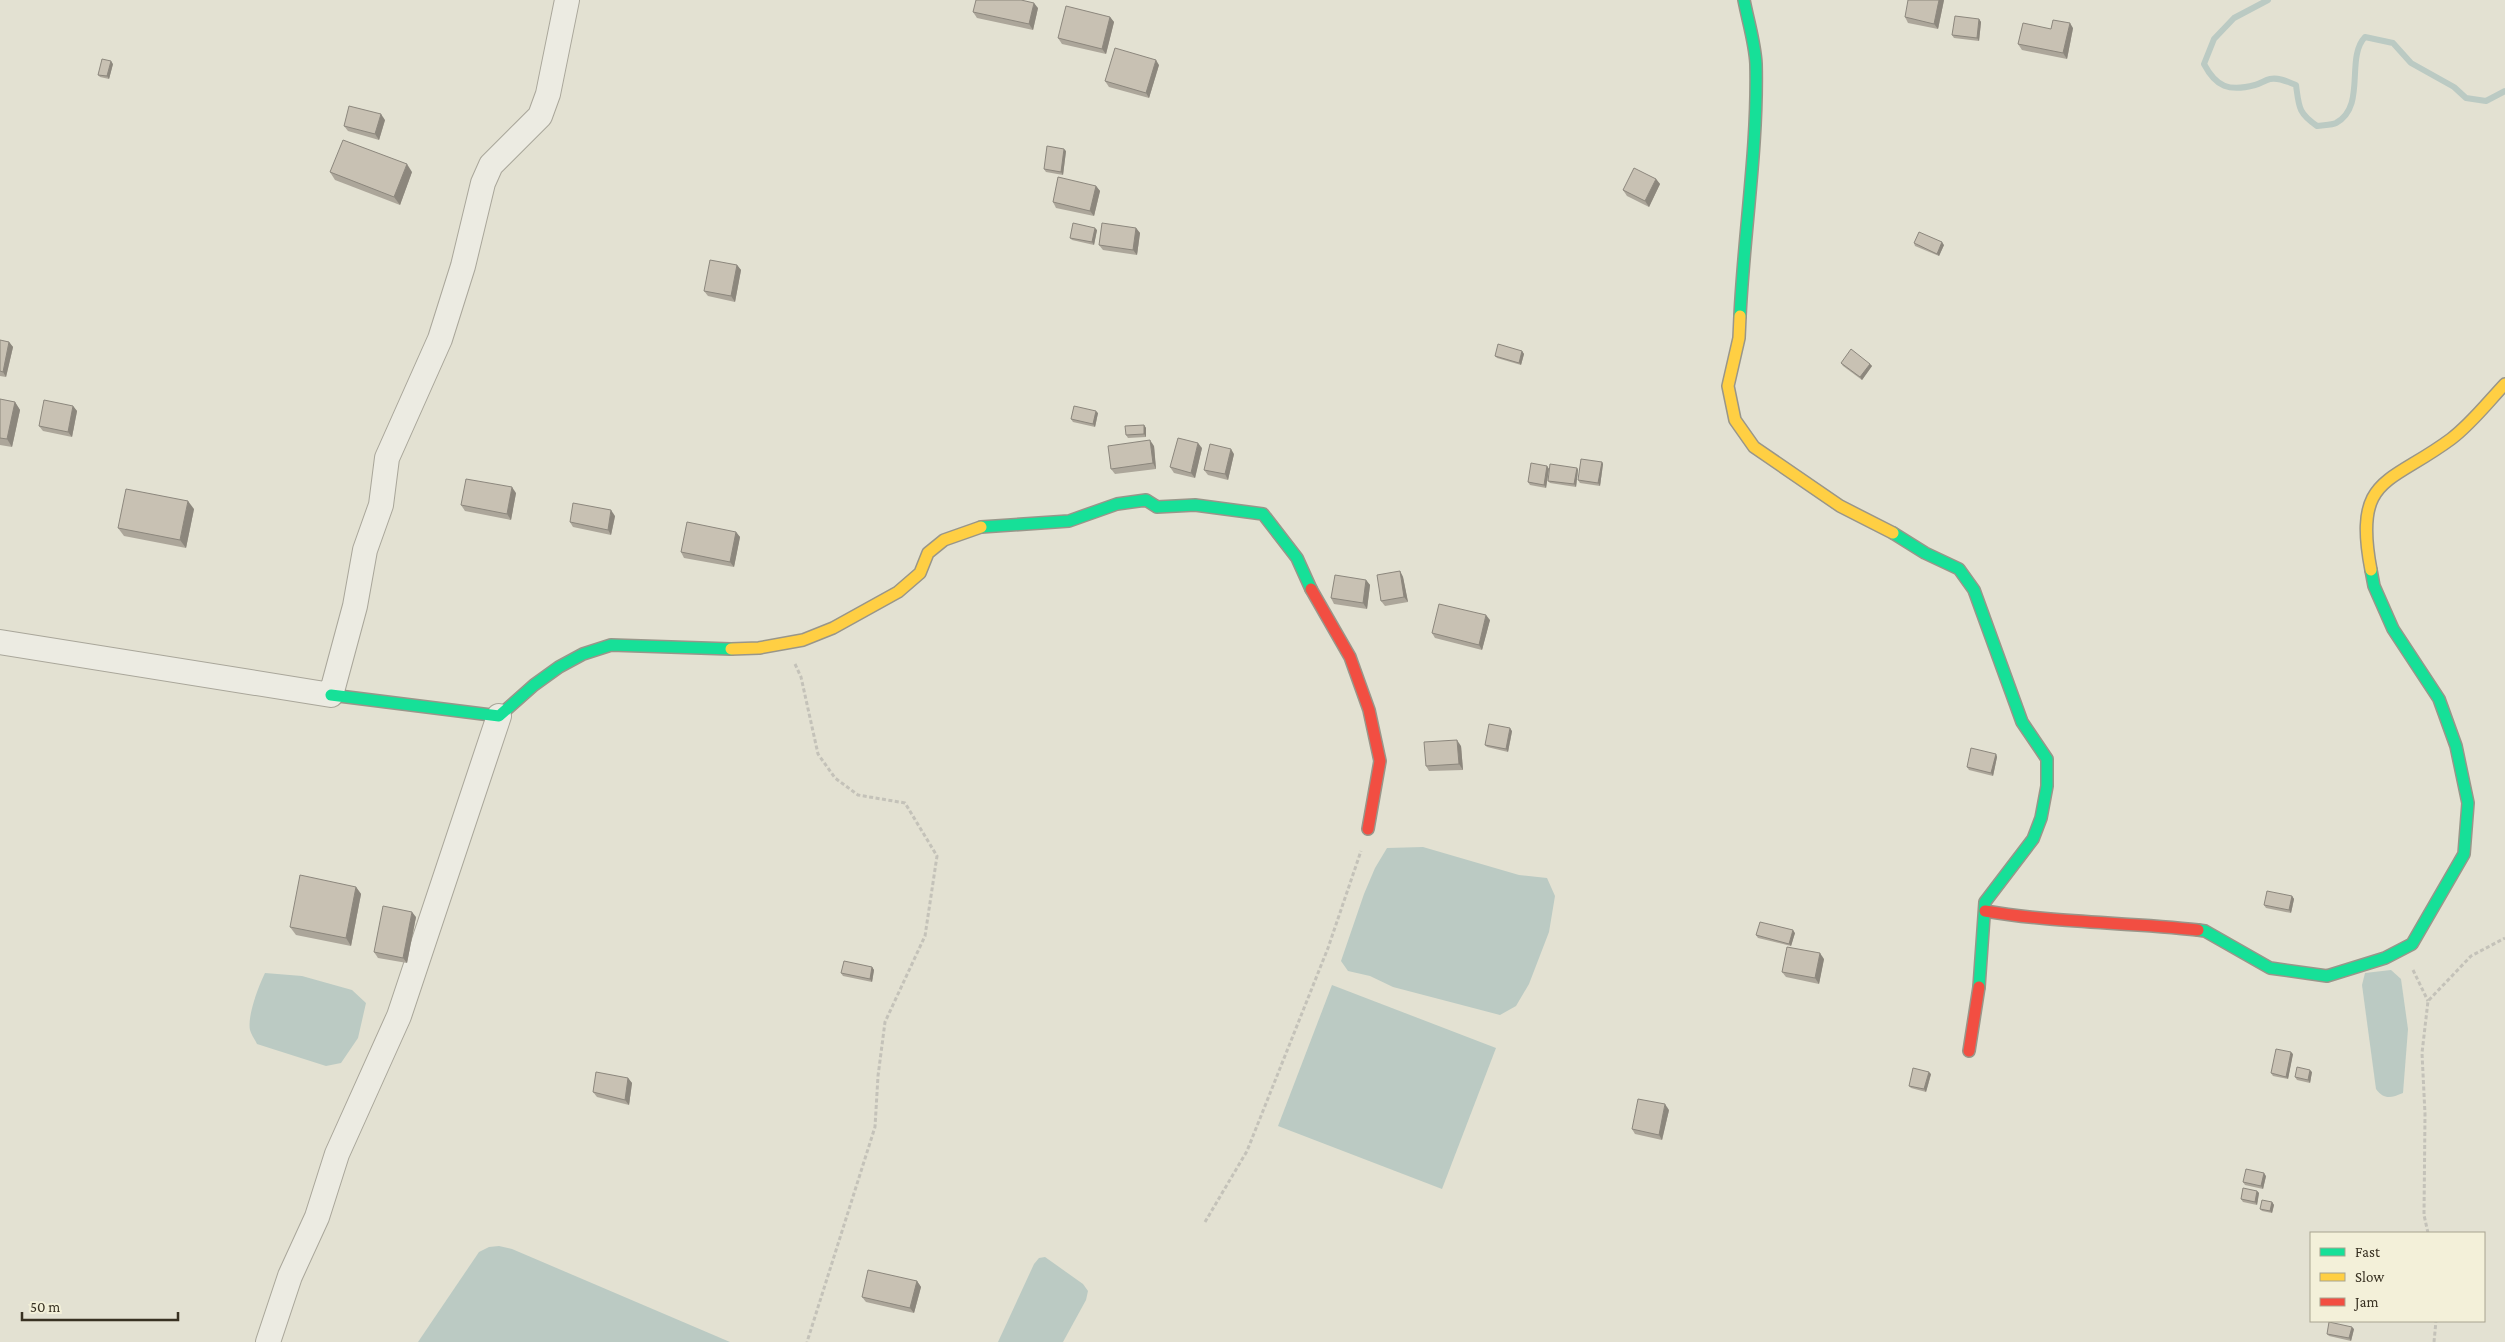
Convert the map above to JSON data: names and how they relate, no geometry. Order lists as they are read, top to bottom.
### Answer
{
  "legend": ["Fast", "Slow", "Jam"],
  "scale_bar": "50 m"
}
